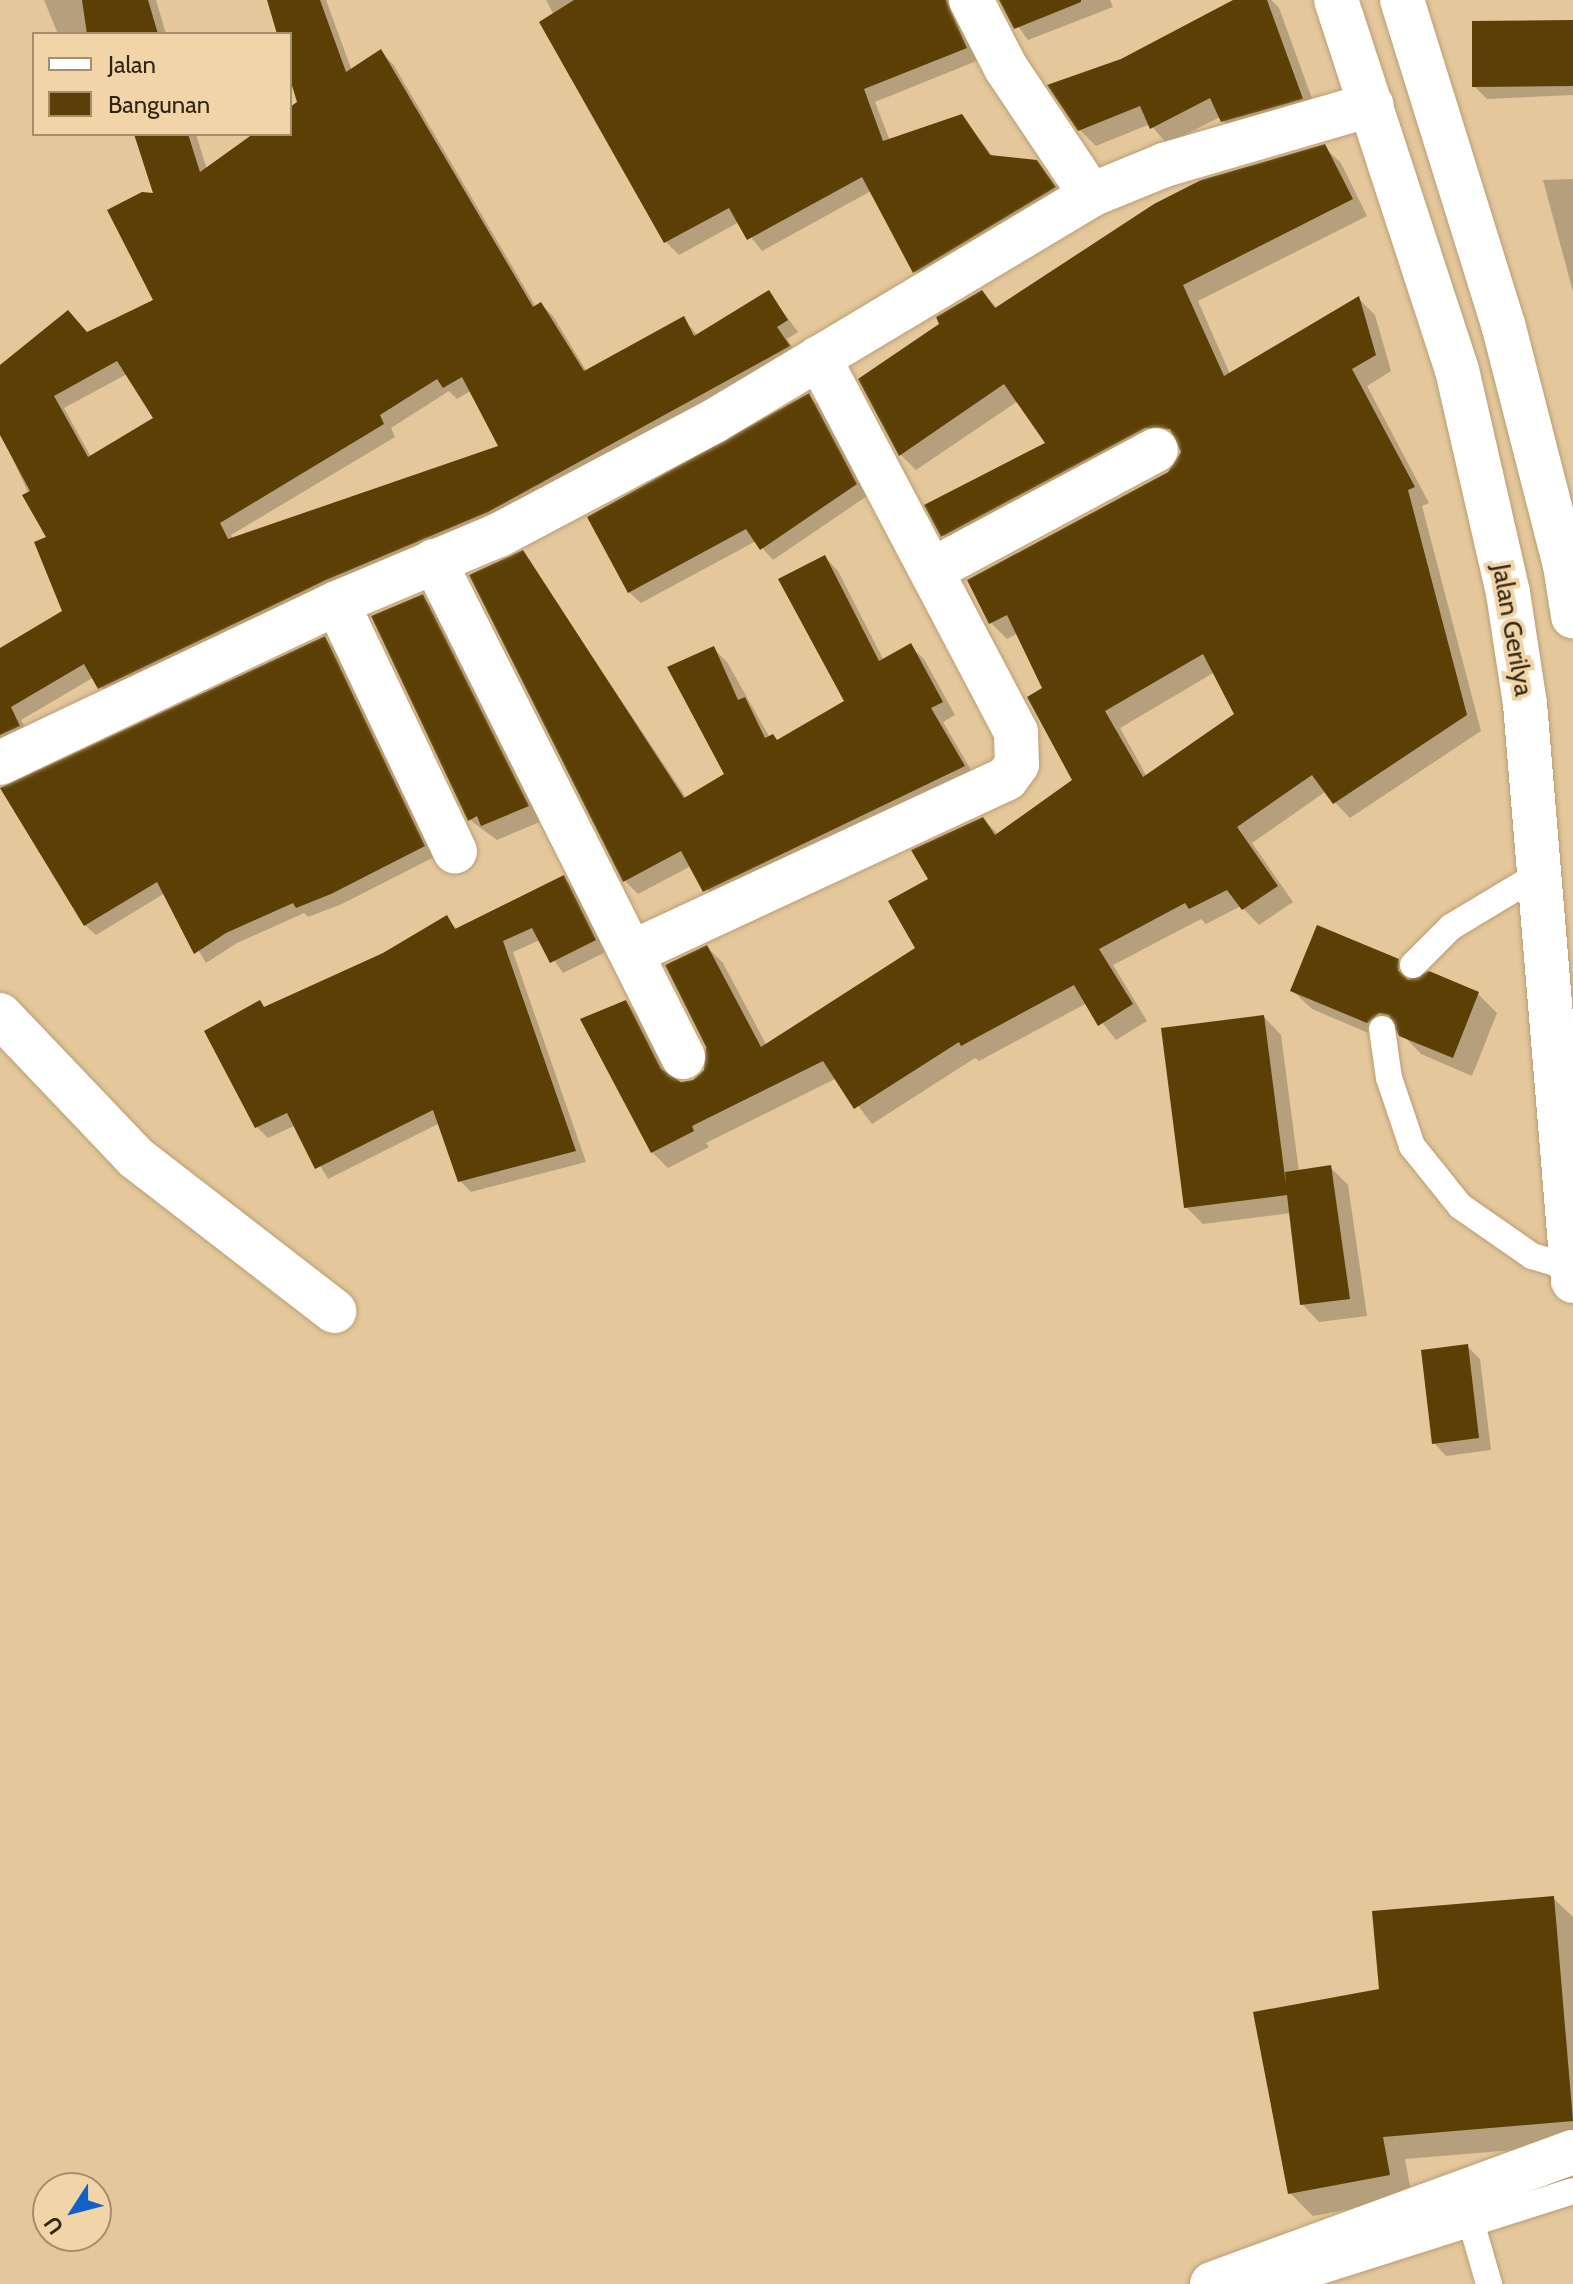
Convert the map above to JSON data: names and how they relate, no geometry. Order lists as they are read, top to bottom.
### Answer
{
  "streets": {
    "main road": ["Jalan Gerilya"]
  },
  "legend": ["Jalan", "Bangunan"],
  "north": "bottom left"
}
